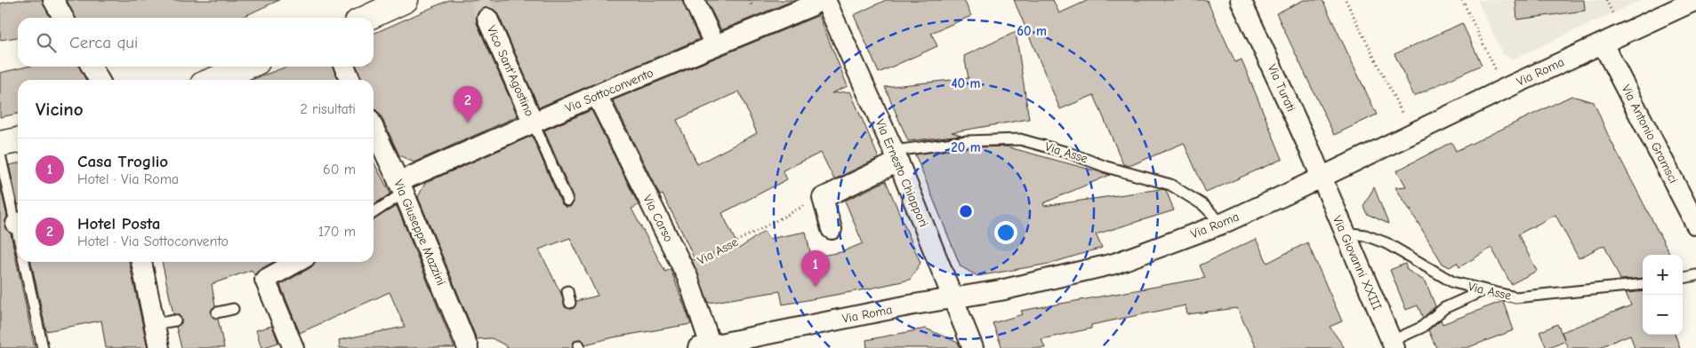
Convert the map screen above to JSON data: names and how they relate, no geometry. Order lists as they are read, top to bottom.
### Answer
{
  "streets": {
    "street": [
      "Vico Sant'Agostino",
      "Via Roma",
      "Via Turati",
      "Via Sottoconvento",
      "Via Antonio Gramsci",
      "Via Asse",
      "Via Ernesto Chiappori",
      "Via Carso",
      "Via Giuseppe Mazzini",
      "Via Giovanni XXIII"
    ]
  },
  "crossings": [
    ["Vico Sant'Agostino", "Via Sottoconvento"],
    ["Via Roma", "Via Turati"],
    ["Via Roma", "Via Antonio Gramsci"],
    ["Via Roma", "Via Asse"],
    ["Via Roma", "Via Ernesto Chiappori"],
    ["Via Roma", "Via Carso"],
    ["Via Roma", "Via Giovanni XXIII"],
    ["Via Turati", "Via Giovanni XXIII"],
    ["Via Sottoconvento", "Via Carso"],
    ["Via Sottoconvento", "Via Giuseppe Mazzini"],
    ["Via Asse", "Via Ernesto Chiappori"],
    ["Via Asse", "Via Carso"],
    ["Via Asse", "Via Giovanni XXIII"]
  ],
  "page": {
    "search": "Cerca qui",
    "heading": ["Vicino", "2 risultati"],
    "pins": ["2", "1"],
    "list": [
      {
        "mark": "1",
        "name": "Casa Troglio",
        "note": "Hotel · Via Roma",
        "value": "60 m"
      },
      {
        "mark": "2",
        "name": "Hotel Posta",
        "note": "Hotel · Via Sottoconvento",
        "value": "170 m"
      }
    ],
    "map_buttons": ["+", "−"]
  },
  "rings": ["60 m", "40 m", "20 m"]
}
